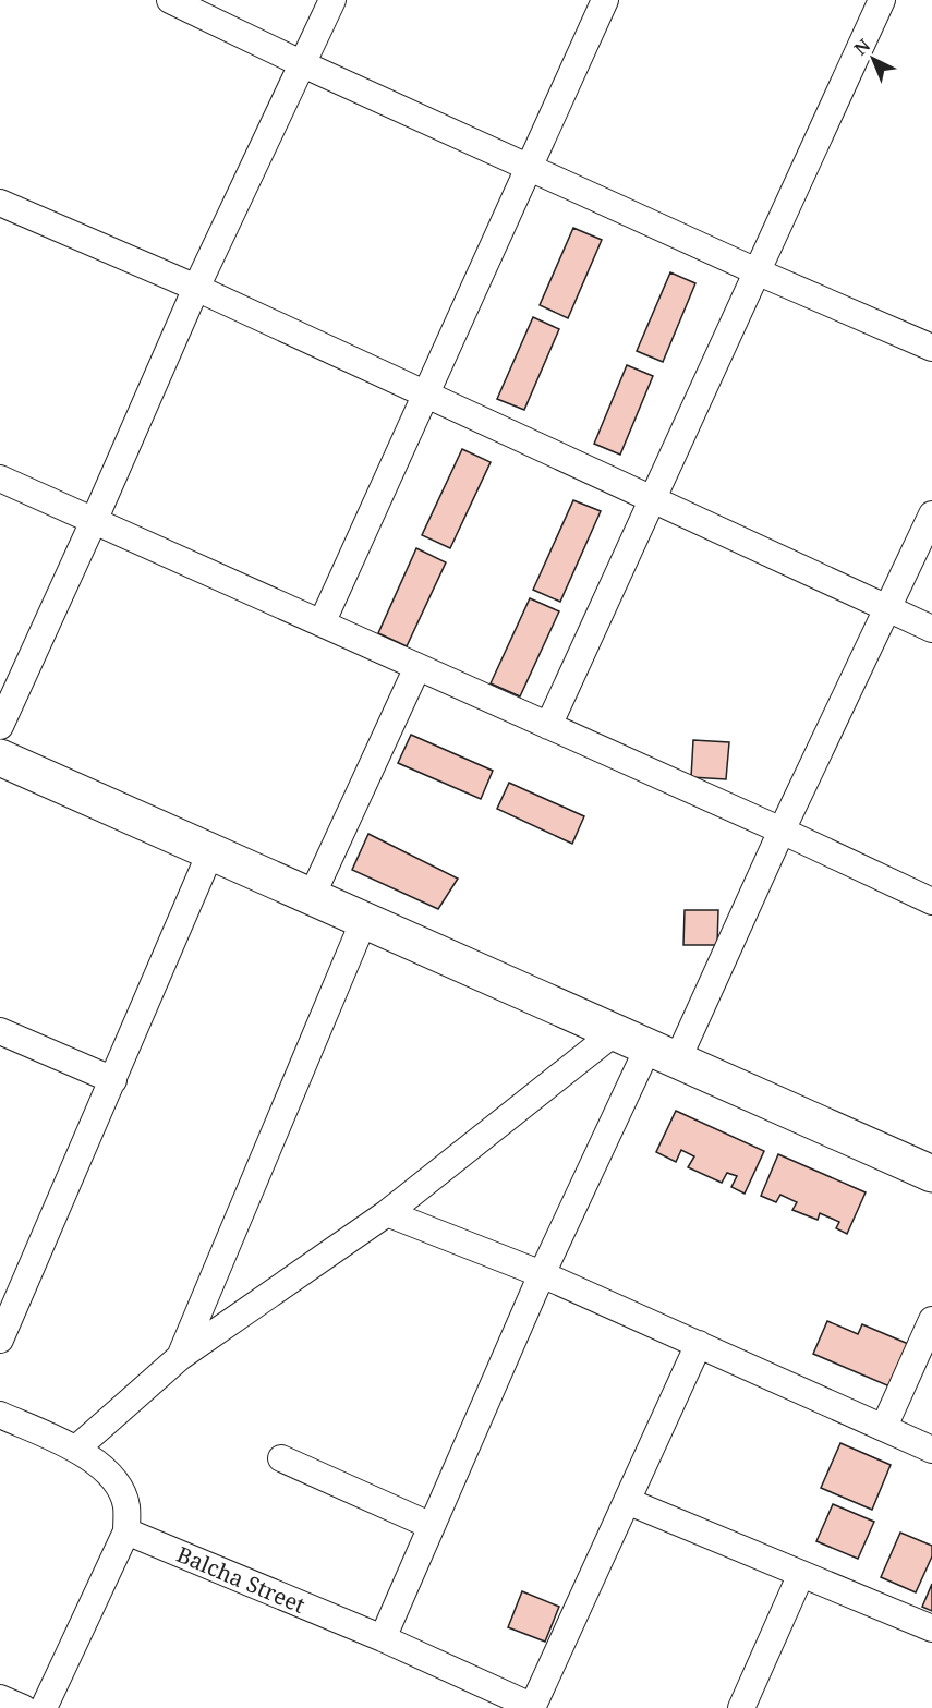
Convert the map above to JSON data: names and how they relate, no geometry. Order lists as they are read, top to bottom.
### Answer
{
  "streets": {
    "street": ["Balcha Street"]
  },
  "north": "top left"
}
